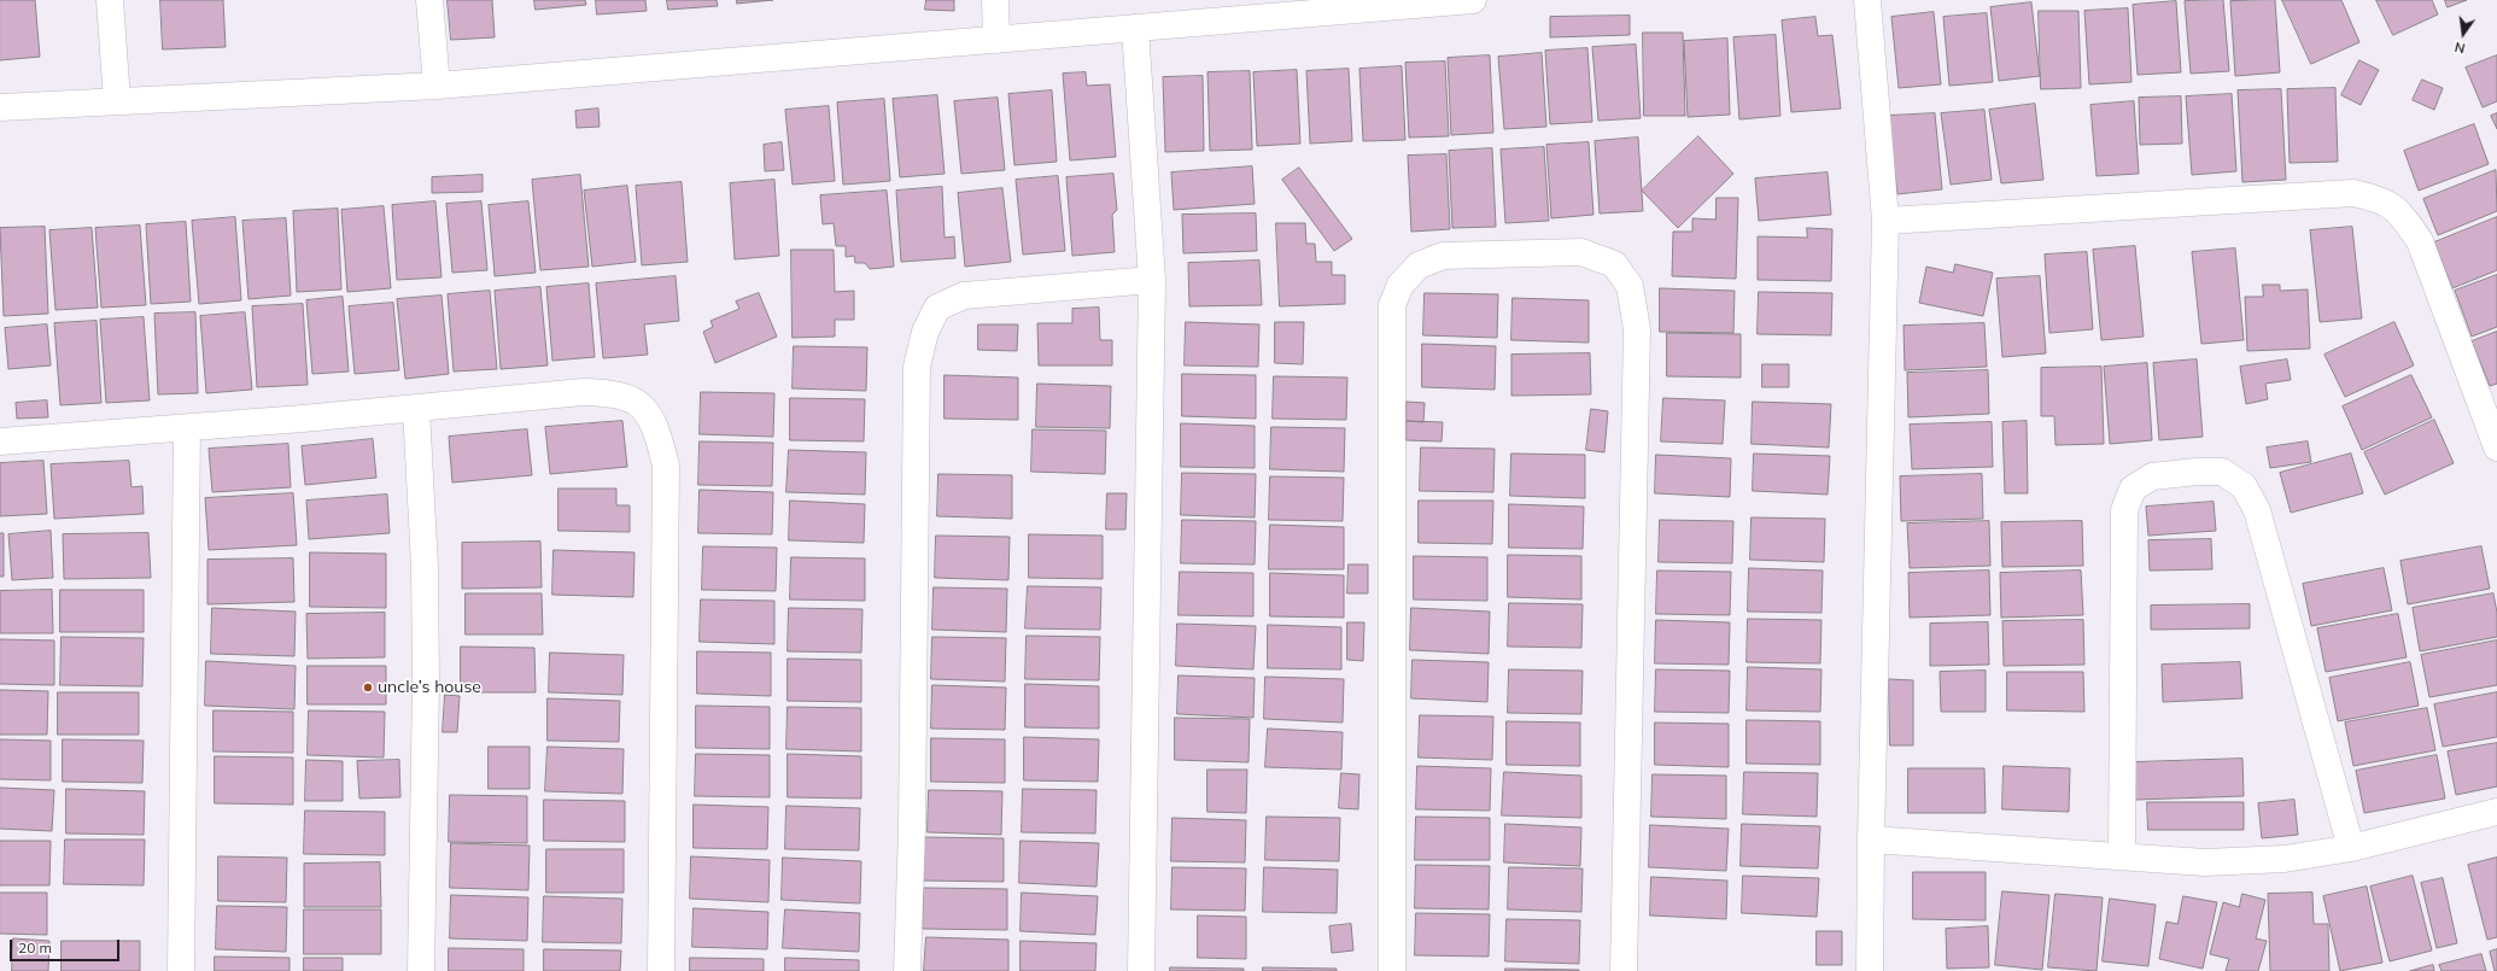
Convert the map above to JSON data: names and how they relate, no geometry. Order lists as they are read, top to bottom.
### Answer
{
  "places": ["uncle’s house"],
  "scale_bar": "20 m",
  "north": "bottom"
}
